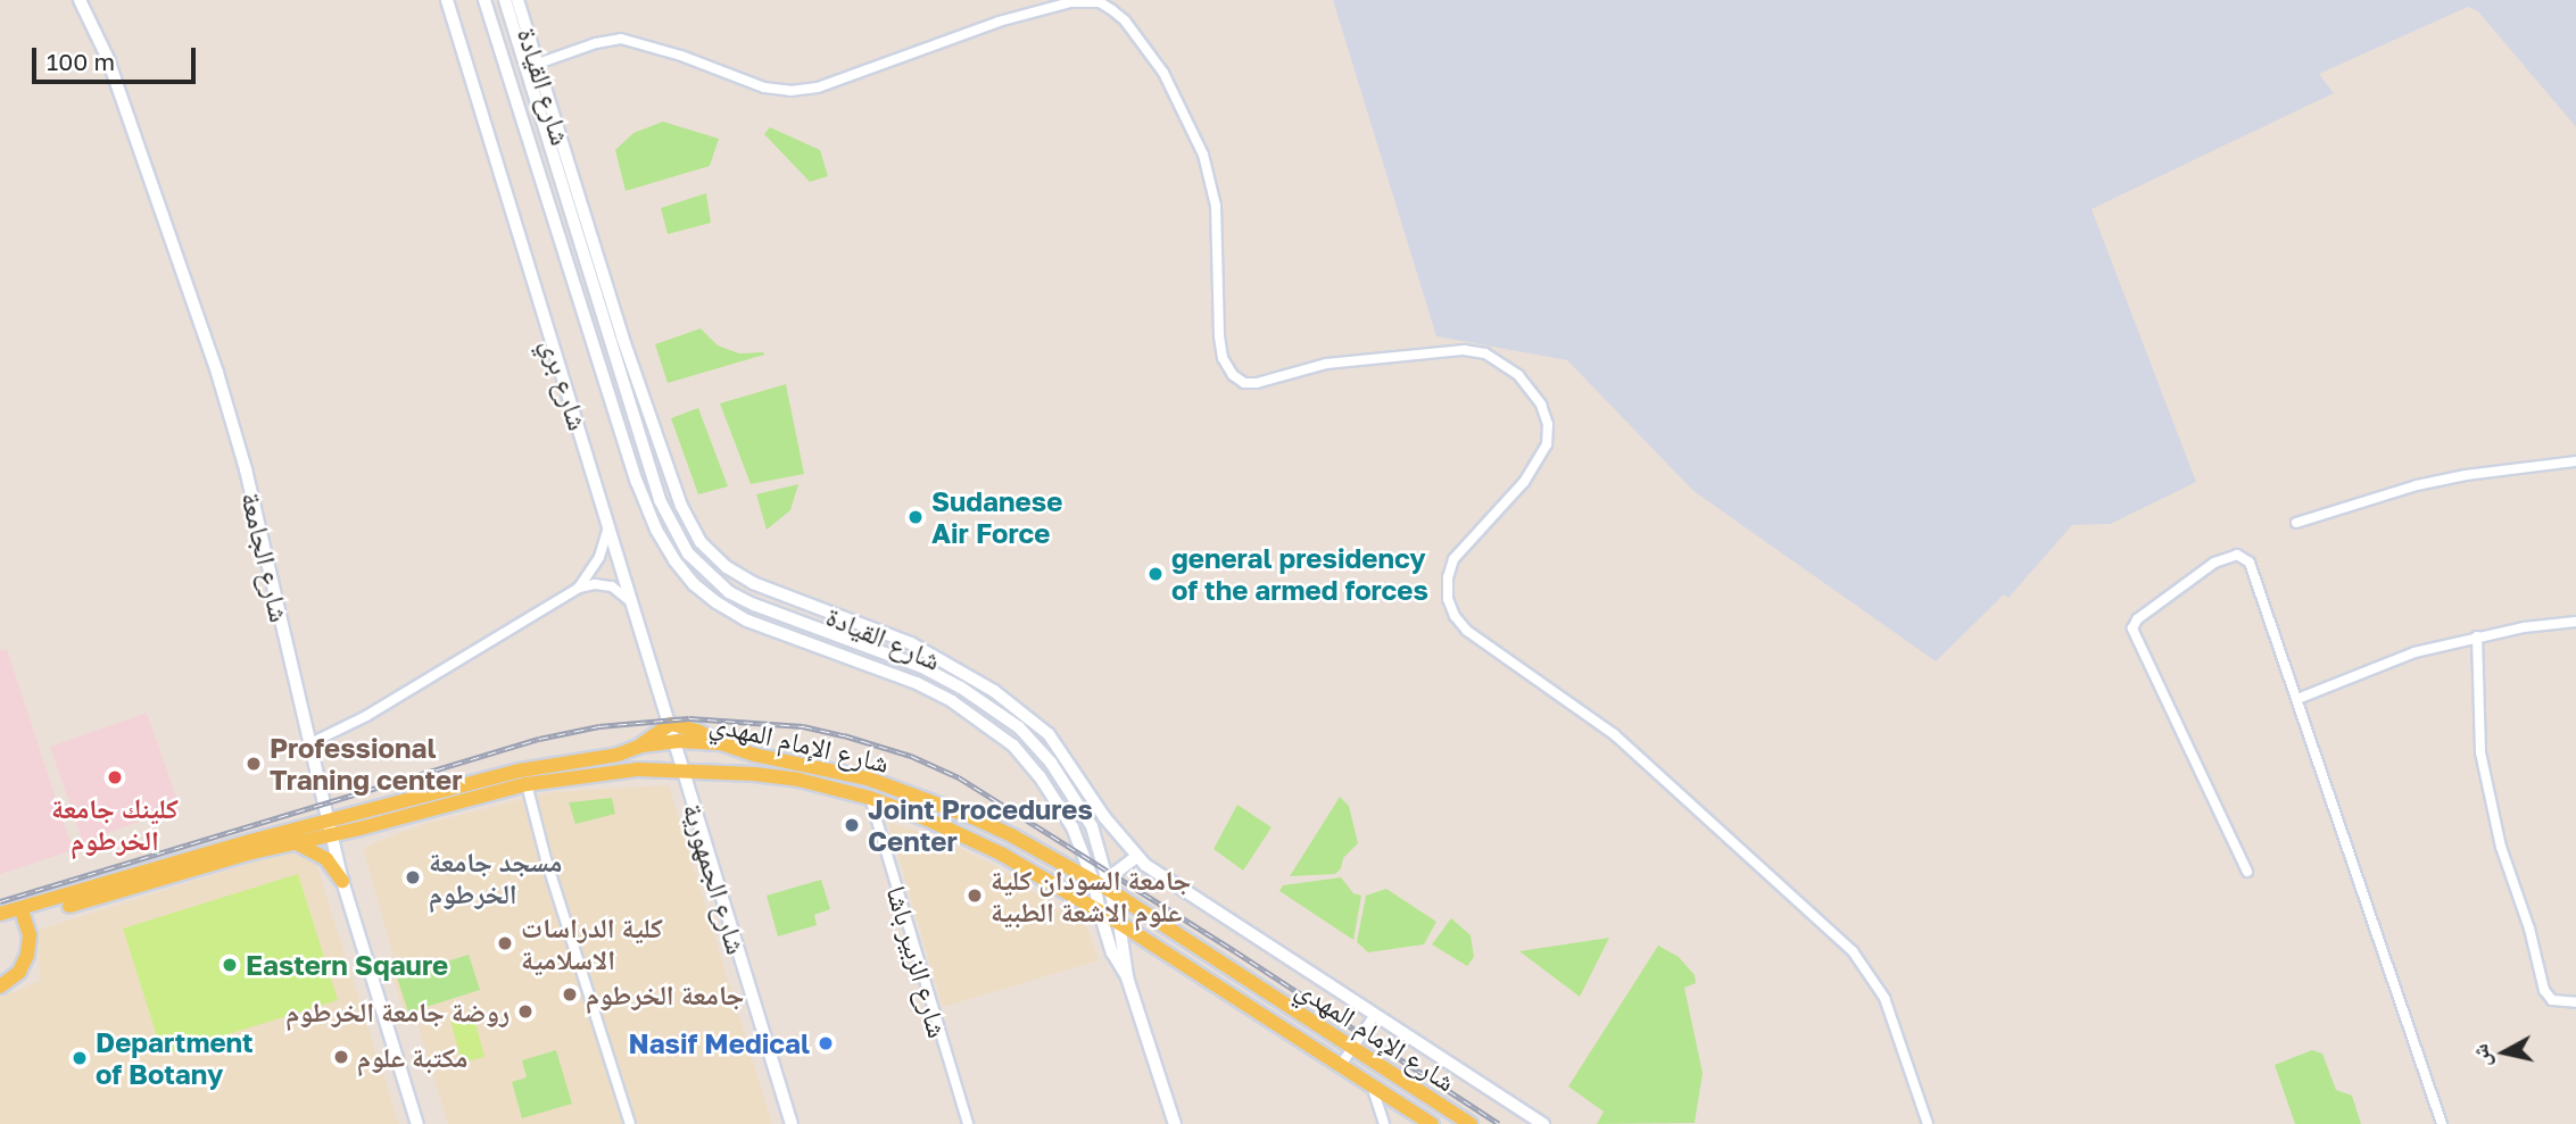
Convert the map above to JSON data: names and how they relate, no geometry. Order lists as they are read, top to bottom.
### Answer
{
  "streets": {
    "main road": [
      "شارع القيادة",
      "شارع بري",
      "شارع الجامعة",
      "شارع الإمام المهدي",
      "شارع الجمهورية"
    ],
    "street": ["شارع الزبير باشا"]
  },
  "crossings": [
    ["شارع القيادة", "شارع الإمام المهدي"],
    ["شارع بري", "شارع الإمام المهدي"],
    ["شارع بري", "شارع الجمهورية"],
    ["شارع الجامعة", "شارع الإمام المهدي"],
    ["شارع الإمام المهدي", "شارع الجمهورية"],
    ["شارع الإمام المهدي", "شارع الزبير باشا"]
  ],
  "places": [
    "Sudanese Air Force",
    "general presidency of the armed forces",
    "Professional Traning center",
    "كلينك جامعة الخرطوم",
    "Joint Procedures Center",
    "مسجد جامعة الخرطوم",
    "جامعة السودان كلية علوم الاشعة الطبية",
    "كلية الدراسات الاسلامية",
    "Eastern Sqaure",
    "جامعة الخرطوم",
    "روضة جامعة الخرطوم",
    "Nasif Medical",
    "مكتبة علوم",
    "Department of Botany"
  ],
  "scale_bar": "100 m",
  "north": "left"
}
